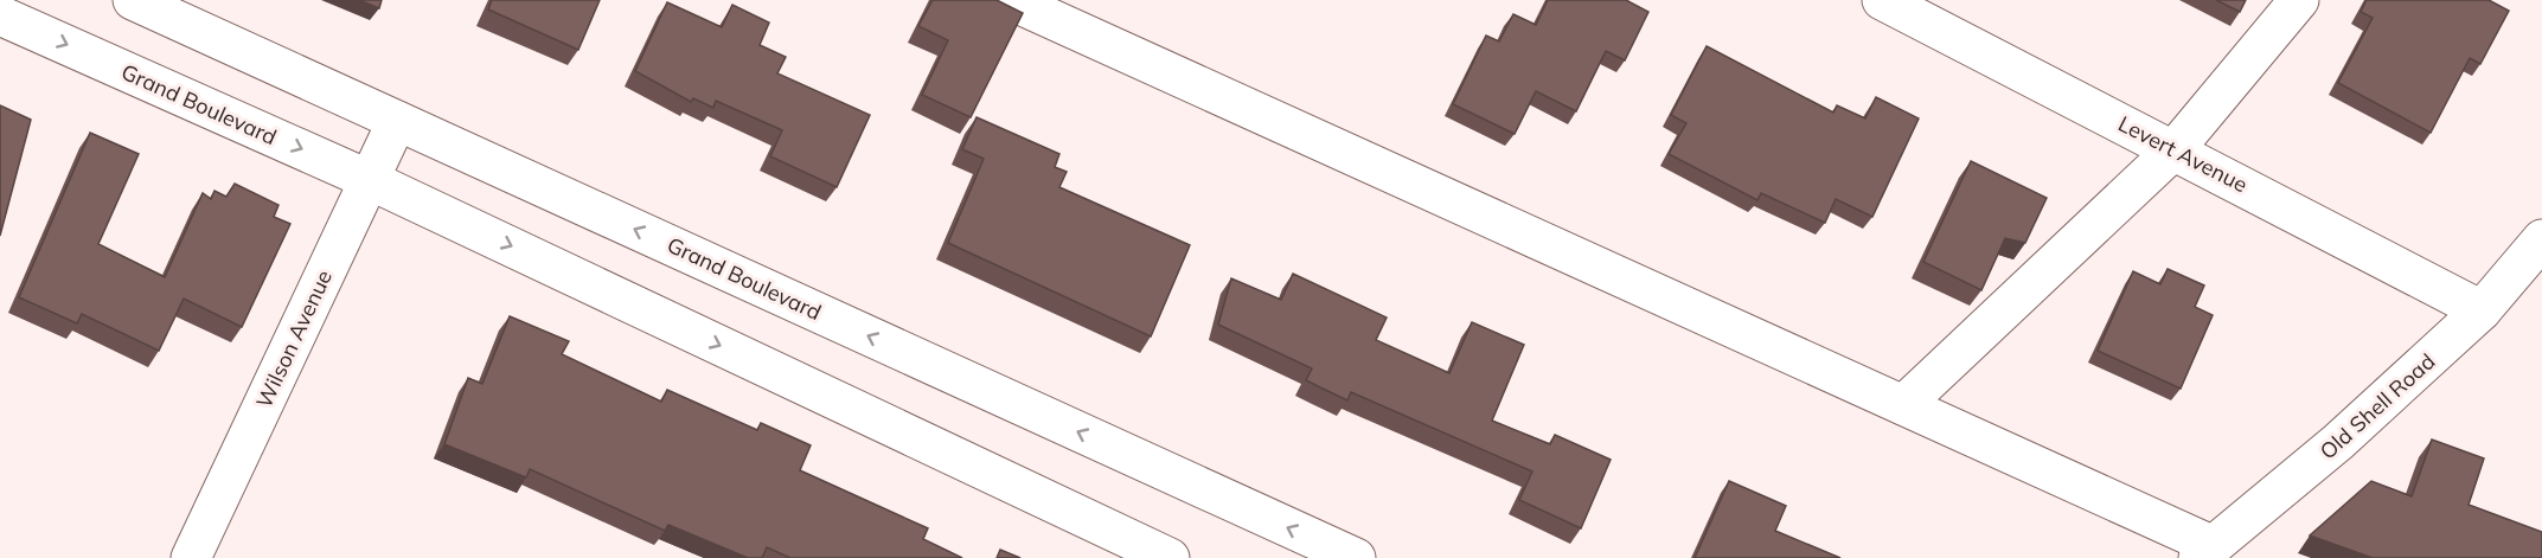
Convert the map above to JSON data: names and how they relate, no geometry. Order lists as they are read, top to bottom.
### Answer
{
  "streets": {
    "street": [
      "Grand Boulevard",
      "Levert Avenue",
      "Wilson Avenue",
      "Old Shell Road"
    ]
  },
  "crossings": [
    ["Grand Boulevard", "Wilson Avenue"],
    ["Levert Avenue", "Old Shell Road"]
  ]
}
